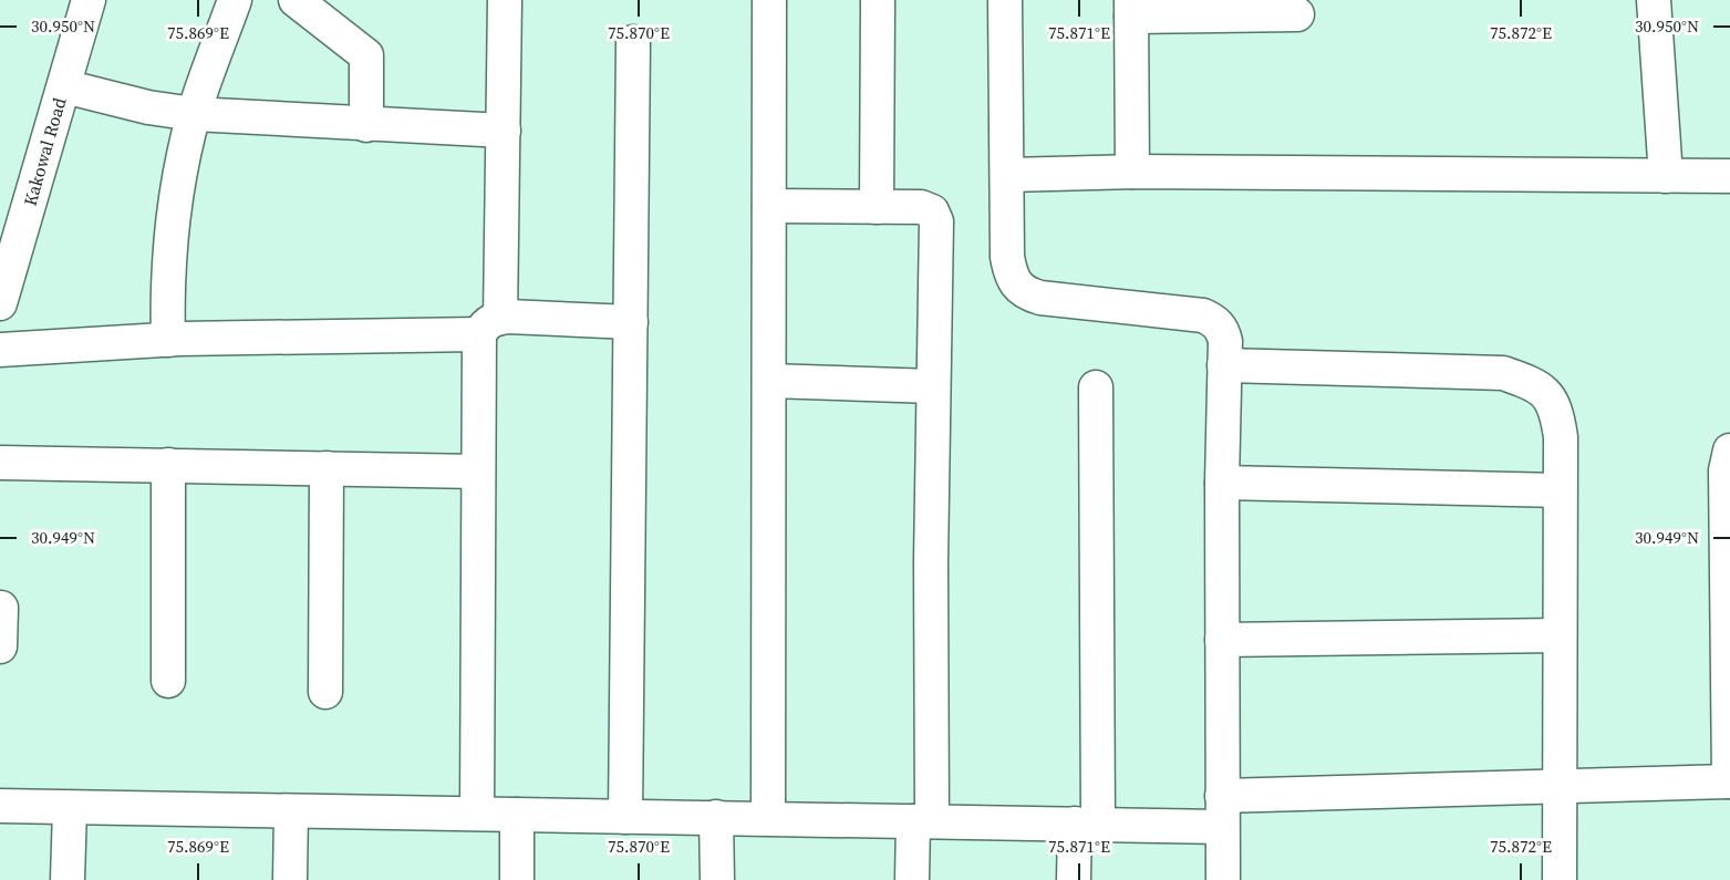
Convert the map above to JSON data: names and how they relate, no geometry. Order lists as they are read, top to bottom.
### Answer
{
  "streets": {
    "street": ["Kakowal Road"]
  },
  "coordinates": [
    "30.950°N",
    "75.869°E",
    "75.870°E",
    "75.871°E",
    "75.872°E",
    "30.949°N"
  ]
}
